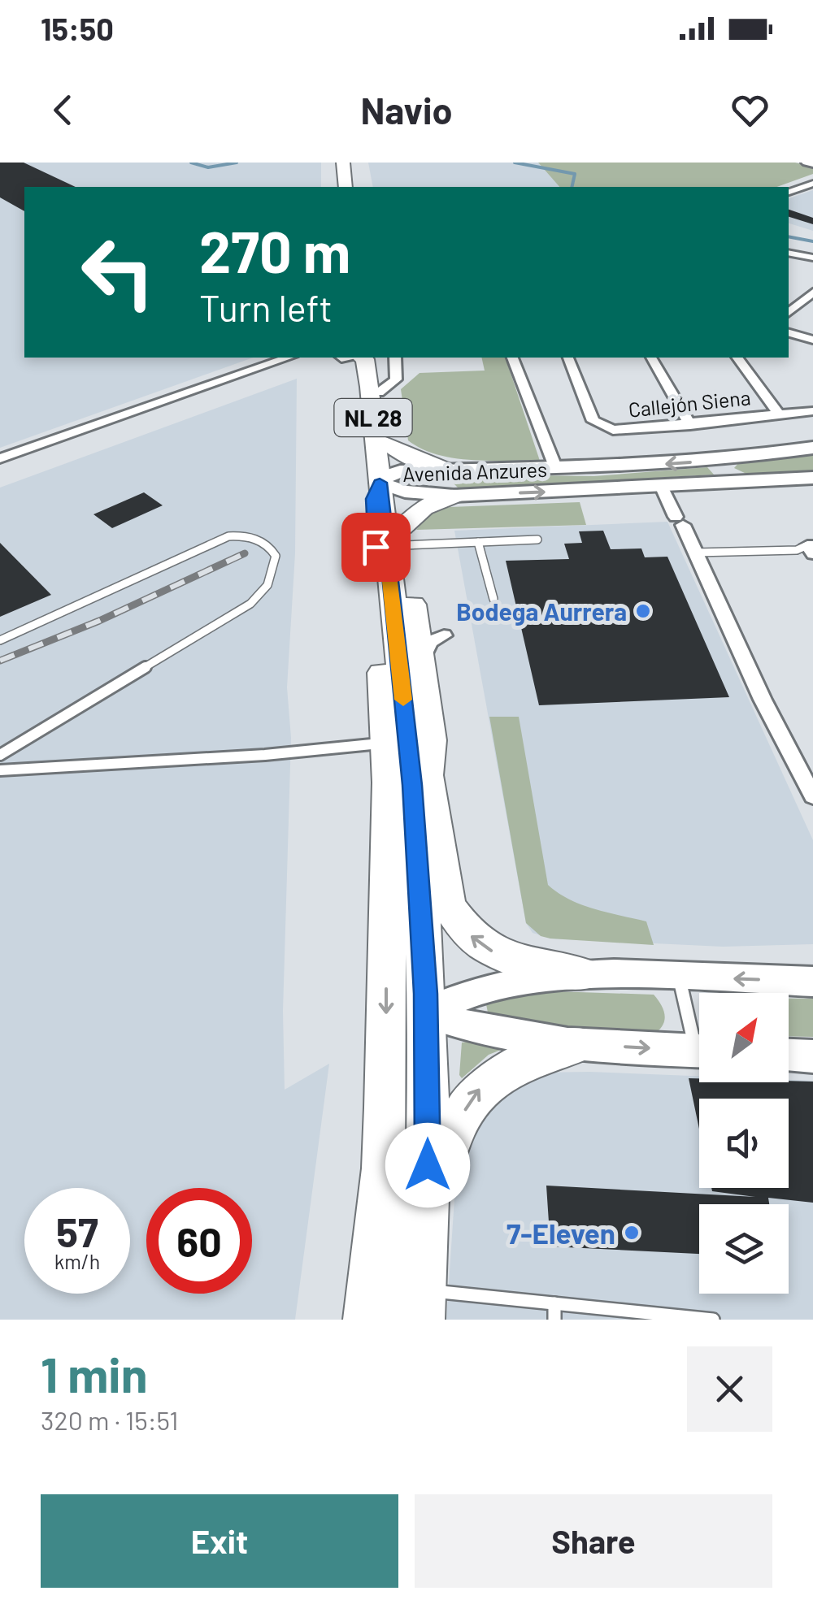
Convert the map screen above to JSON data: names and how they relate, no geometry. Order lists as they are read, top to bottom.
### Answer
{
  "streets": {
    "main road": ["NL 28"],
    "street": ["Callejón Siena", "Avenida Anzures"]
  },
  "crossings": [
    ["NL 28", "Avenida Anzures"]
  ],
  "places": ["Bodega Aurrera", "7-Eleven"],
  "north": "top right",
  "page": {
    "status": "15:50",
    "header": "Navio",
    "turn": ["270 m", "Turn left"],
    "speed": "57 km/h",
    "limit": "60",
    "heading": ["1 min", "320 m · 15:51"],
    "buttons": ["Exit", "Share"]
  }
}
